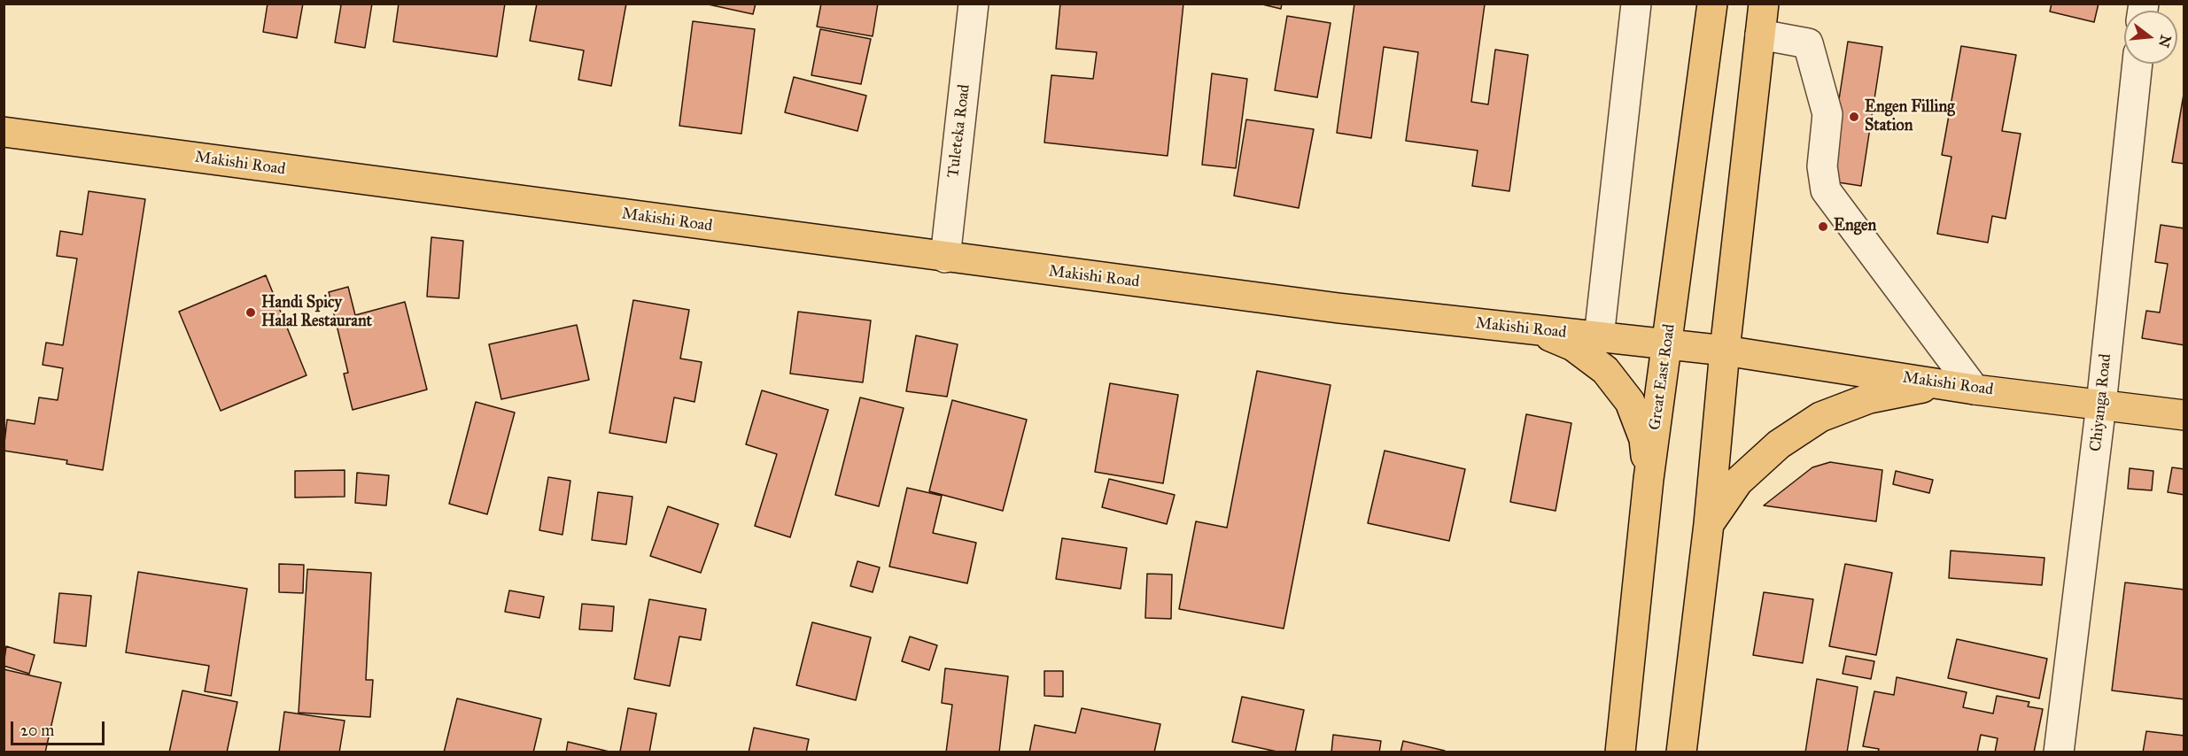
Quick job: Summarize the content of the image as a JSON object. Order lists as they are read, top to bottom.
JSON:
{
  "streets": {
    "main road": ["Makishi Road", "Great East Road"],
    "street": ["Tuleteka Road", "Chiyanga Road"]
  },
  "crossings": [
    ["Tuleteka Road", "Makishi Road"],
    ["Makishi Road", "Great East Road"],
    ["Makishi Road", "Chiyanga Road"]
  ],
  "places": ["Engen Filling Station", "Engen", "Handi Spicy Halal Restaurant"],
  "scale_bar": "20 m",
  "north": "right"
}
